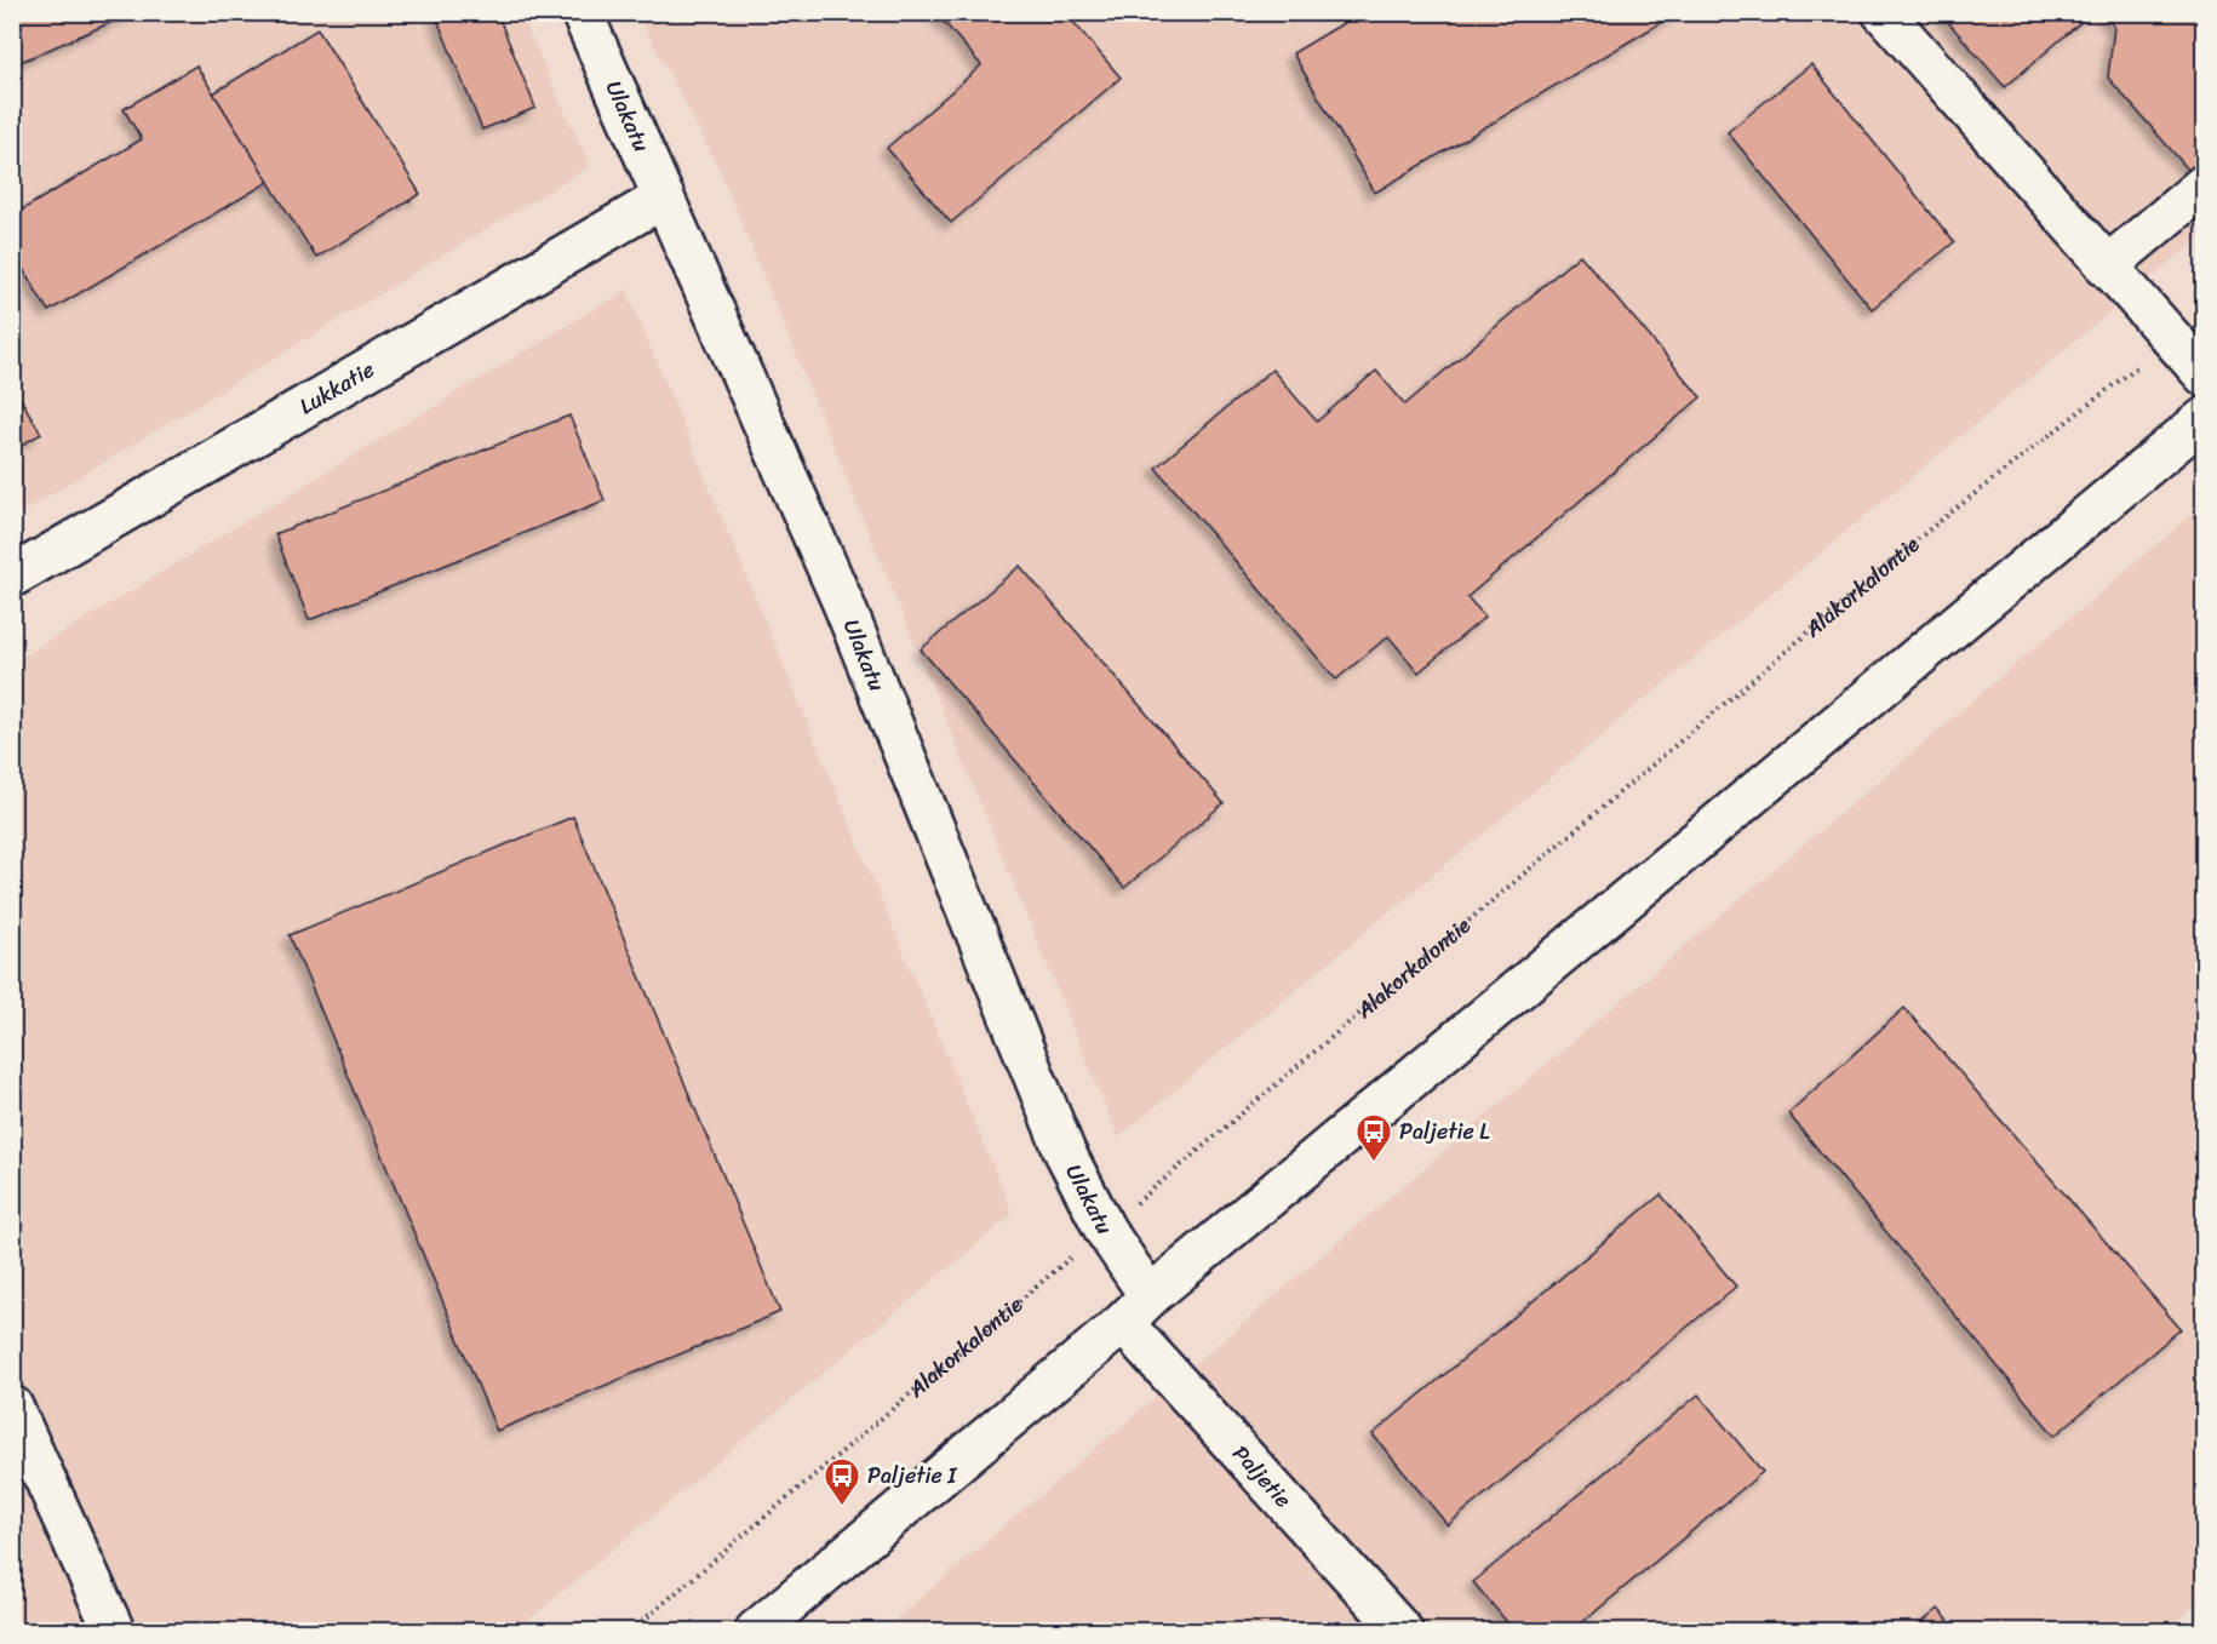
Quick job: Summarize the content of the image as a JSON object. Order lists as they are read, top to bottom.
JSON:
{
  "streets": {
    "street": ["Ulakatu", "Lukkatie", "Paljetie"],
    "path": ["Alakorkalontie"]
  },
  "crossings": [
    ["Ulakatu", "Lukkatie"],
    ["Ulakatu", "Alakorkalontie"],
    ["Ulakatu", "Paljetie"]
  ],
  "places": {
    "bus stop": ["Paljetie L", "Paljetie I"]
  }
}
